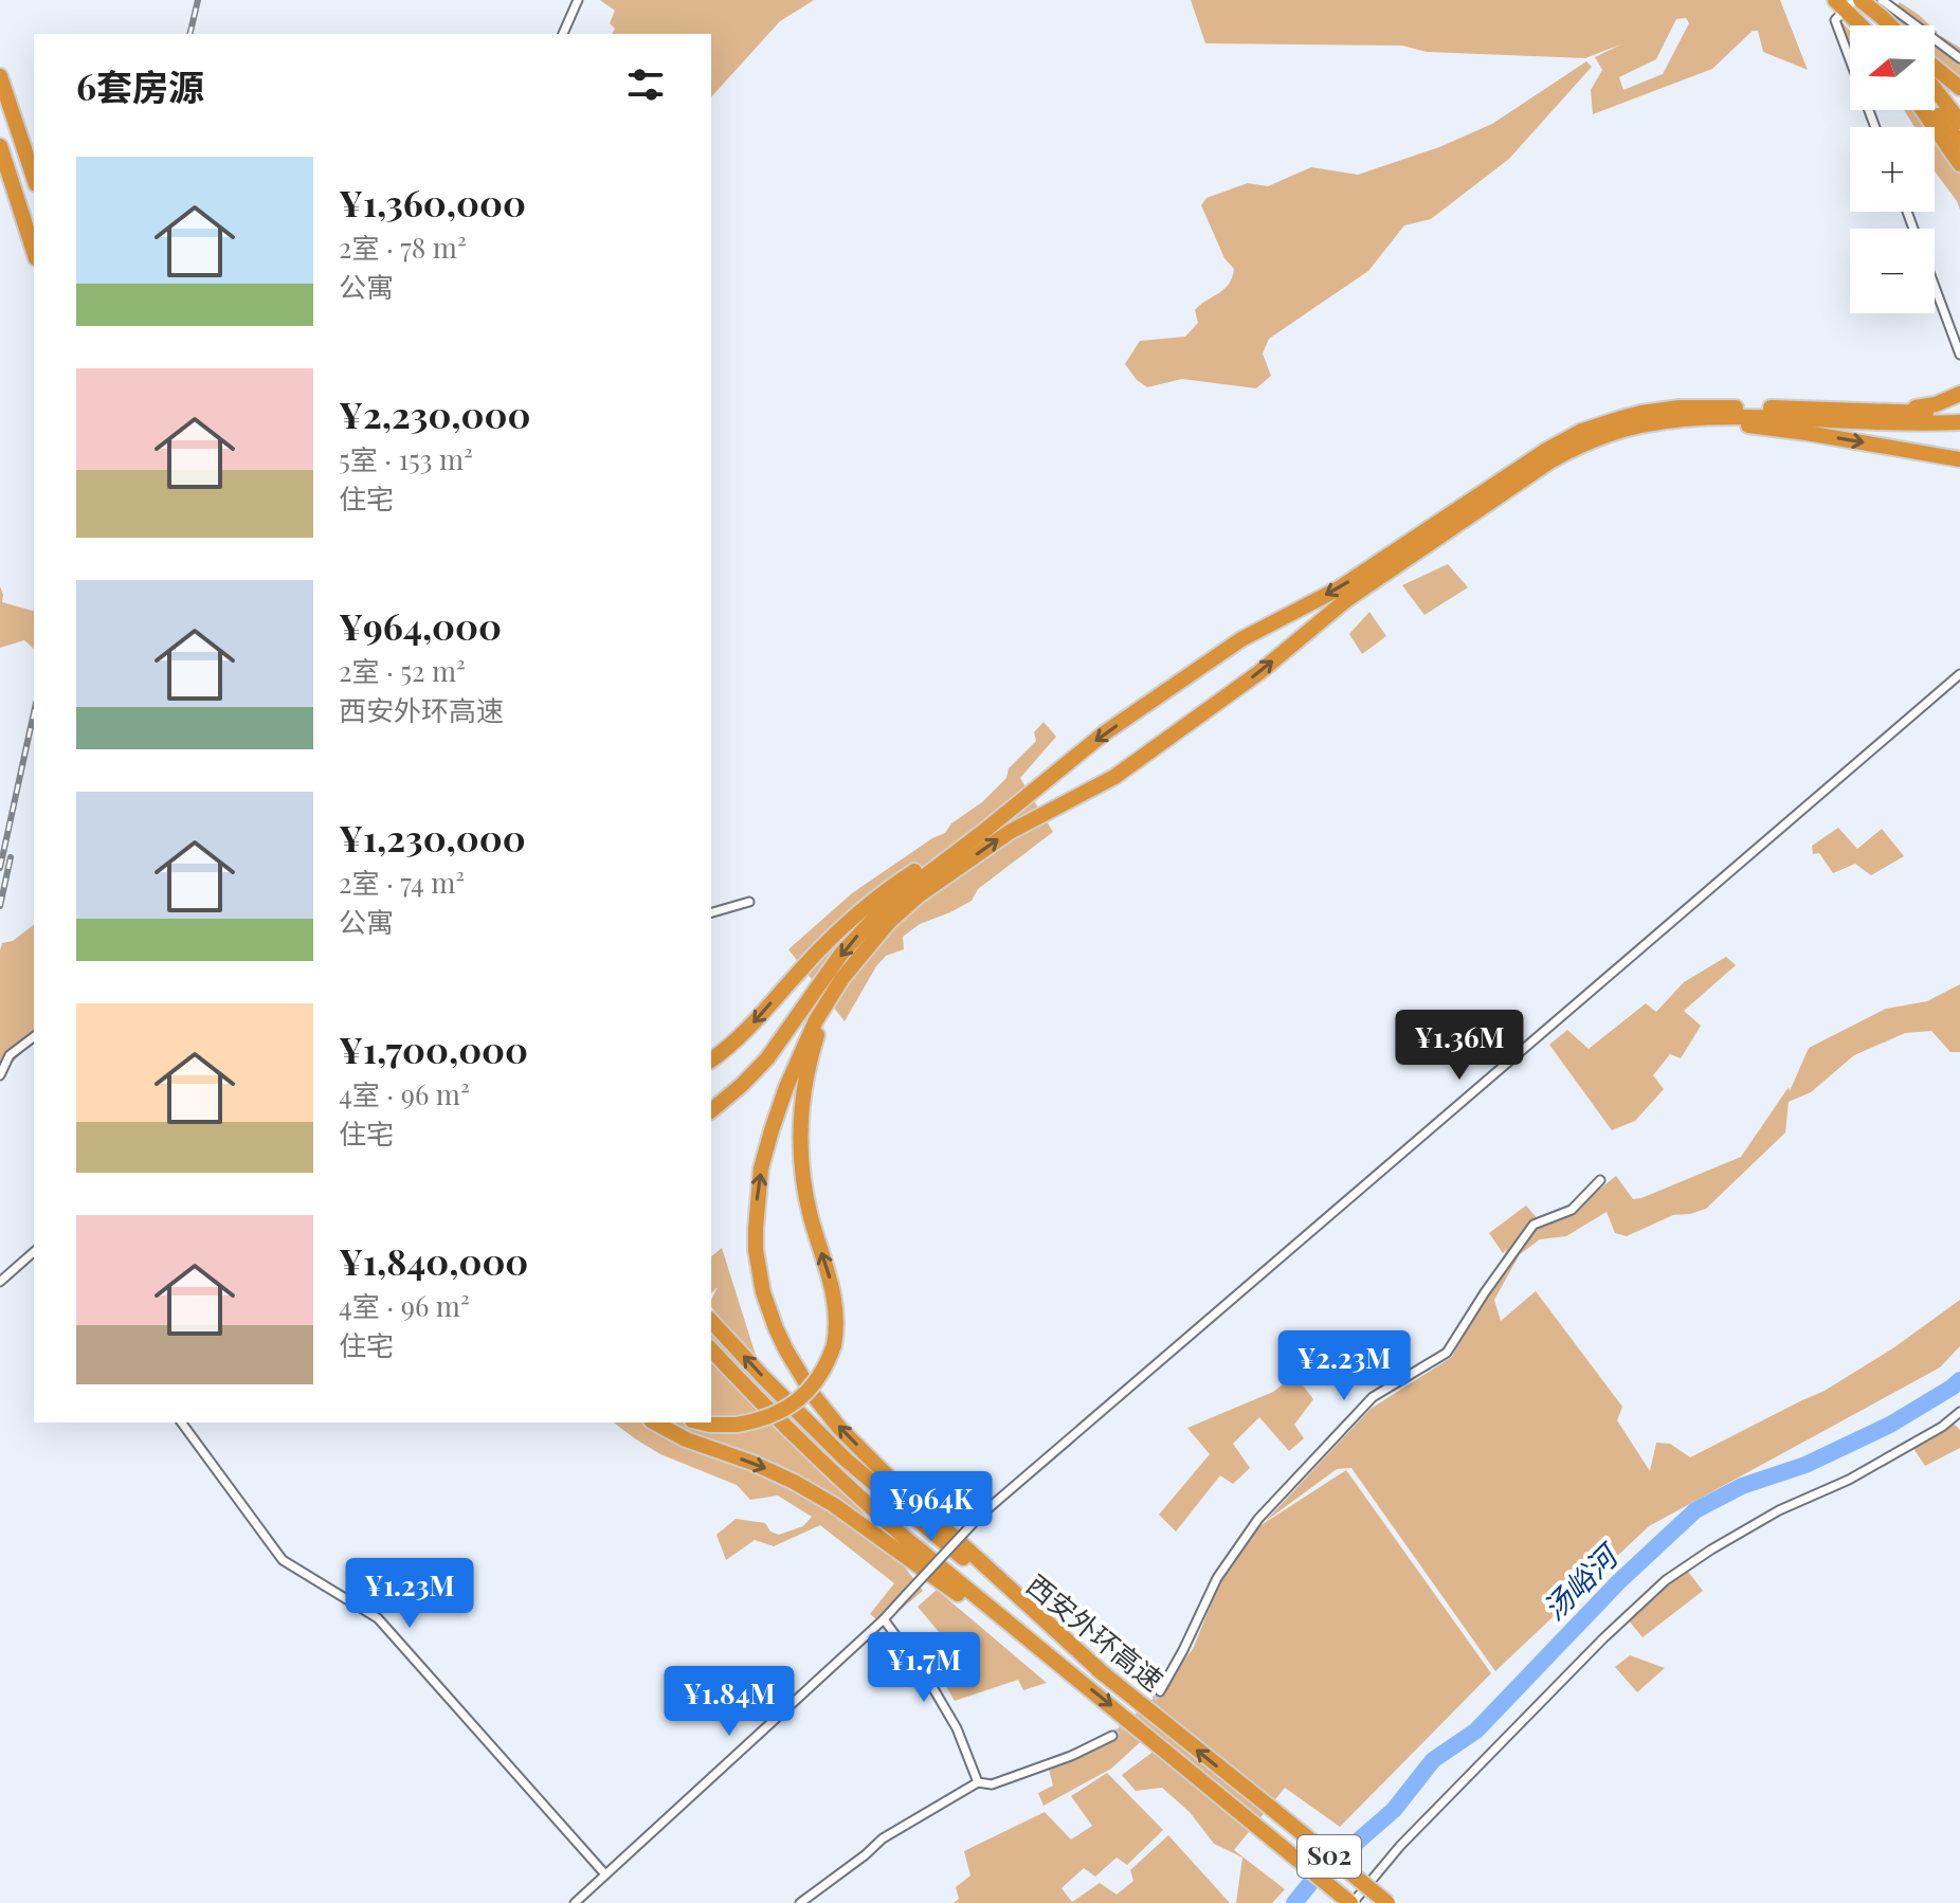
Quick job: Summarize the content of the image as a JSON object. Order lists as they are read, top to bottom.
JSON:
{
  "streets": {
    "highway": ["西安外环高速", "S02"]
  },
  "water": ["汤峪河"],
  "north": "left",
  "page": {
    "map_buttons": ["+", "−"],
    "heading": "6套房源",
    "list": [
      {
        "name": "¥1,360,000",
        "note": "2室 · 78 m² · 公寓"
      },
      {
        "name": "¥2,230,000",
        "note": "5室 · 153 m² · 住宅"
      },
      {
        "name": "¥964,000",
        "note": "2室 · 52 m² · 西安外环高速"
      },
      {
        "name": "¥1,230,000",
        "note": "2室 · 74 m² · 公寓"
      },
      {
        "name": "¥1,700,000",
        "note": "4室 · 96 m² · 住宅"
      },
      {
        "name": "¥1,840,000",
        "note": "4室 · 96 m² · 住宅"
      }
    ],
    "price": [
      "¥1.36M",
      "¥2.23M",
      "¥964K",
      "¥1.23M",
      "¥1.7M",
      "¥1.84M"
    ]
  }
}
